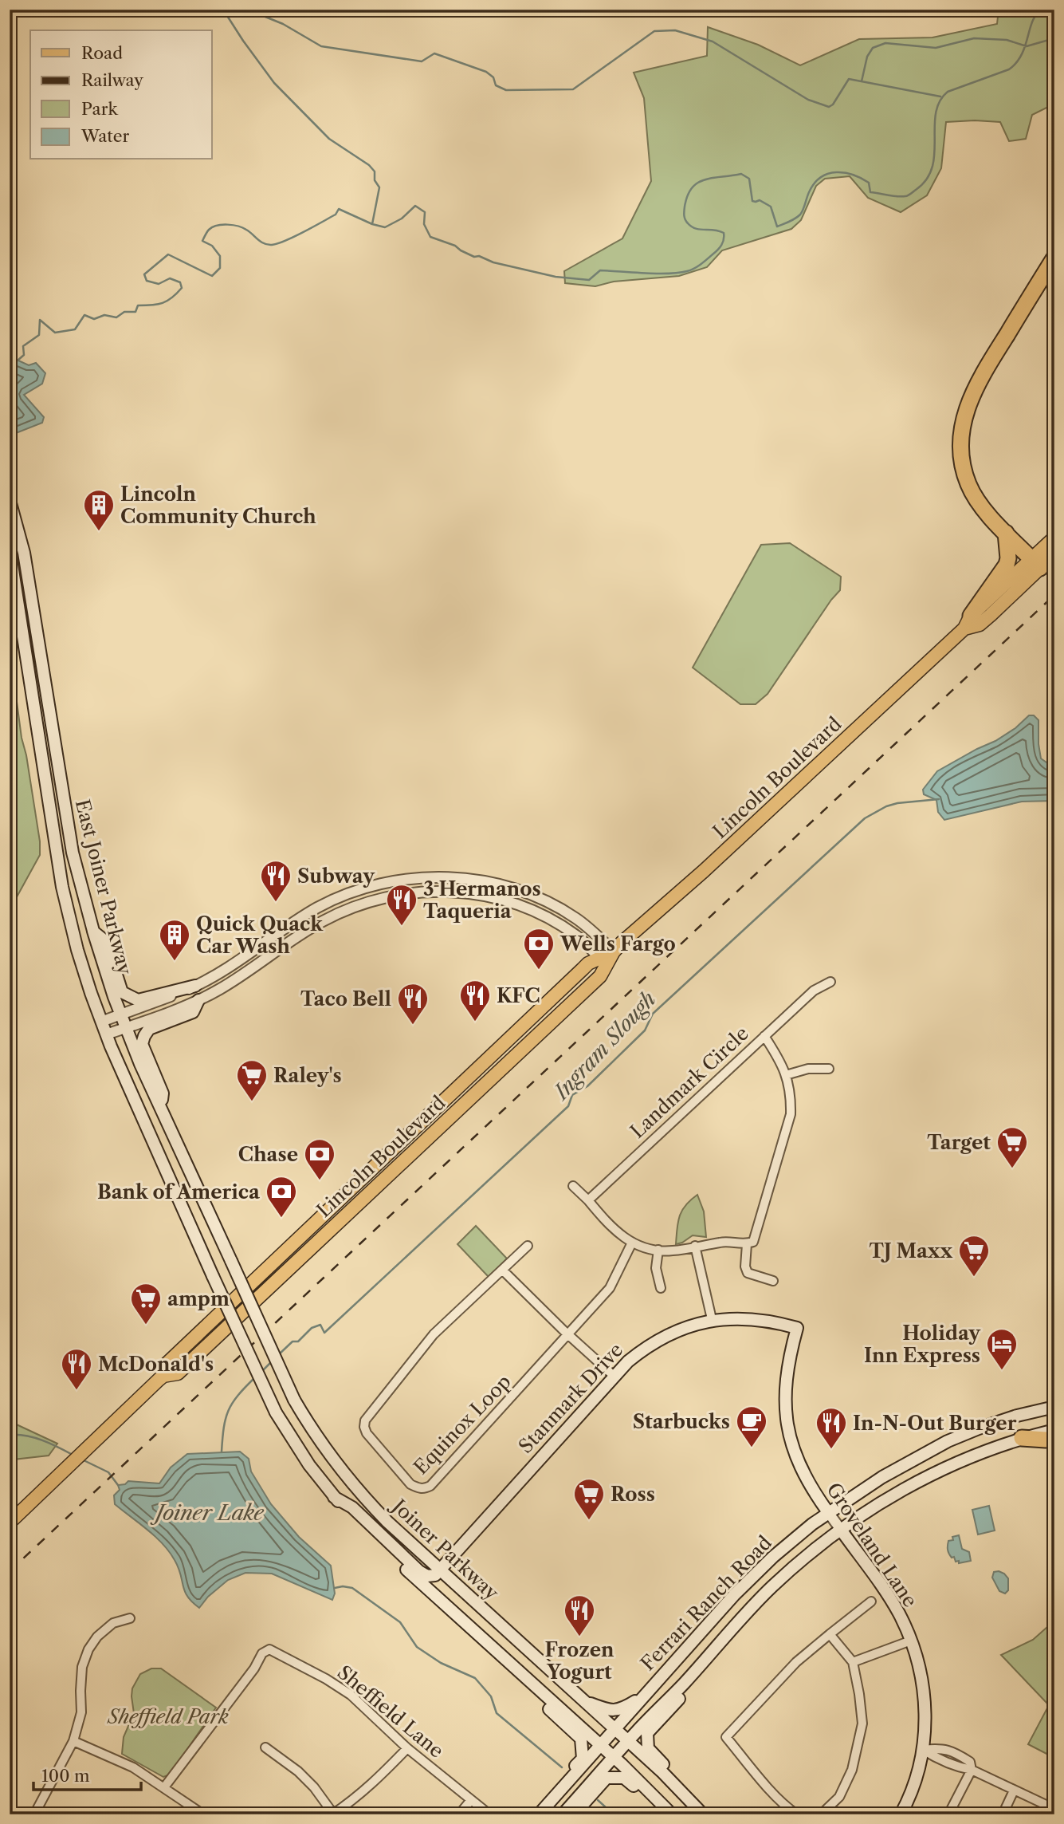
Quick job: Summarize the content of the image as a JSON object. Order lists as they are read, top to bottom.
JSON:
{
  "streets": {
    "main road": [
      "Lincoln Boulevard",
      "East Joiner Parkway",
      "Stanmark Drive",
      "Groveland Lane",
      "Joiner Parkway",
      "Ferrari Ranch Road"
    ],
    "street": ["Landmark Circle", "Equinox Loop", "Sheffield Lane"]
  },
  "crossings": [
    ["East Joiner Parkway", "Joiner Parkway"],
    ["Stanmark Drive", "Groveland Lane"],
    ["Stanmark Drive", "Joiner Parkway"],
    ["Groveland Lane", "Ferrari Ranch Road"],
    ["Joiner Parkway", "Ferrari Ranch Road"]
  ],
  "water": ["Ingram Slough", "Joiner Lake"],
  "parks": ["Sheffield Park"],
  "places": {
    "building": ["Lincoln Community Church", "Quick Quack Car Wash"],
    "restaurant": [
      "Subway",
      "3 Hermanos Taqueria",
      "KFC",
      "Taco Bell",
      "McDonald's",
      "In-N-Out Burger",
      "Frozen Yogurt"
    ],
    "bank": ["Wells Fargo", "Chase", "Bank of America"],
    "supermarket": [
      "Raley's",
      "Target",
      "TJ Maxx",
      "ampm",
      "Ross"
    ],
    "hotel": ["Holiday Inn Express"],
    "cafe": ["Starbucks"]
  },
  "legend": [
    "Road",
    "Railway",
    "Park",
    "Water"
  ],
  "scale_bar": "100 m"
}
